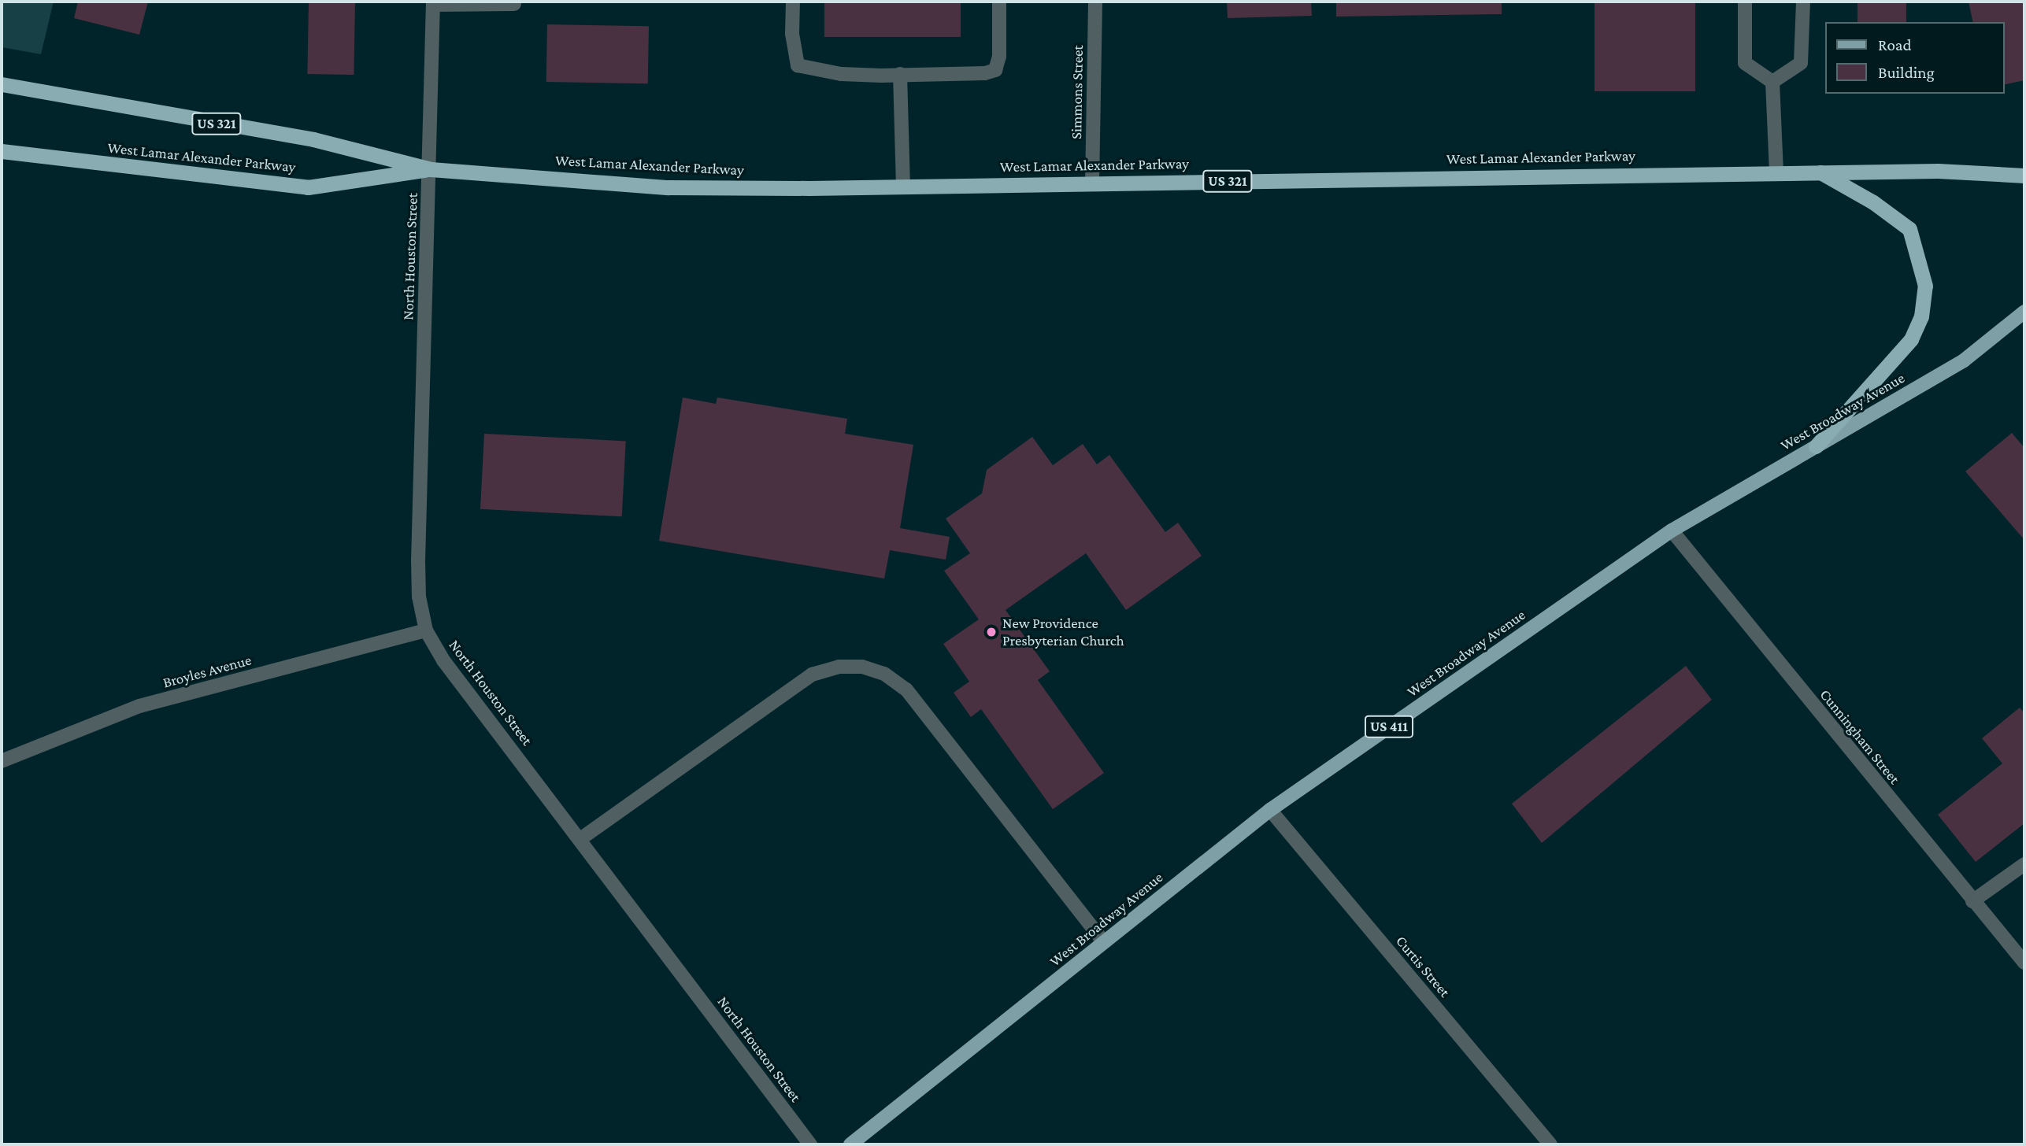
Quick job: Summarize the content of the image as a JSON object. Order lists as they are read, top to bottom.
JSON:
{
  "streets": {
    "highway": ["US 321", "West Lamar Alexander Parkway"],
    "main road": ["West Broadway Avenue", "US 411"],
    "street": [
      "Simmons Street",
      "North Houston Street",
      "Broyles Avenue",
      "Cunningham Street",
      "Curtis Street"
    ]
  },
  "crossings": [
    ["Simmons Street", "West Lamar Alexander Parkway"],
    ["West Lamar Alexander Parkway", "North Houston Street"],
    ["North Houston Street", "Broyles Avenue"],
    ["West Broadway Avenue", "Cunningham Street"],
    ["West Broadway Avenue", "Curtis Street"]
  ],
  "places": ["New Providence Presbyterian Church"],
  "legend": ["Road", "Building"]
}
